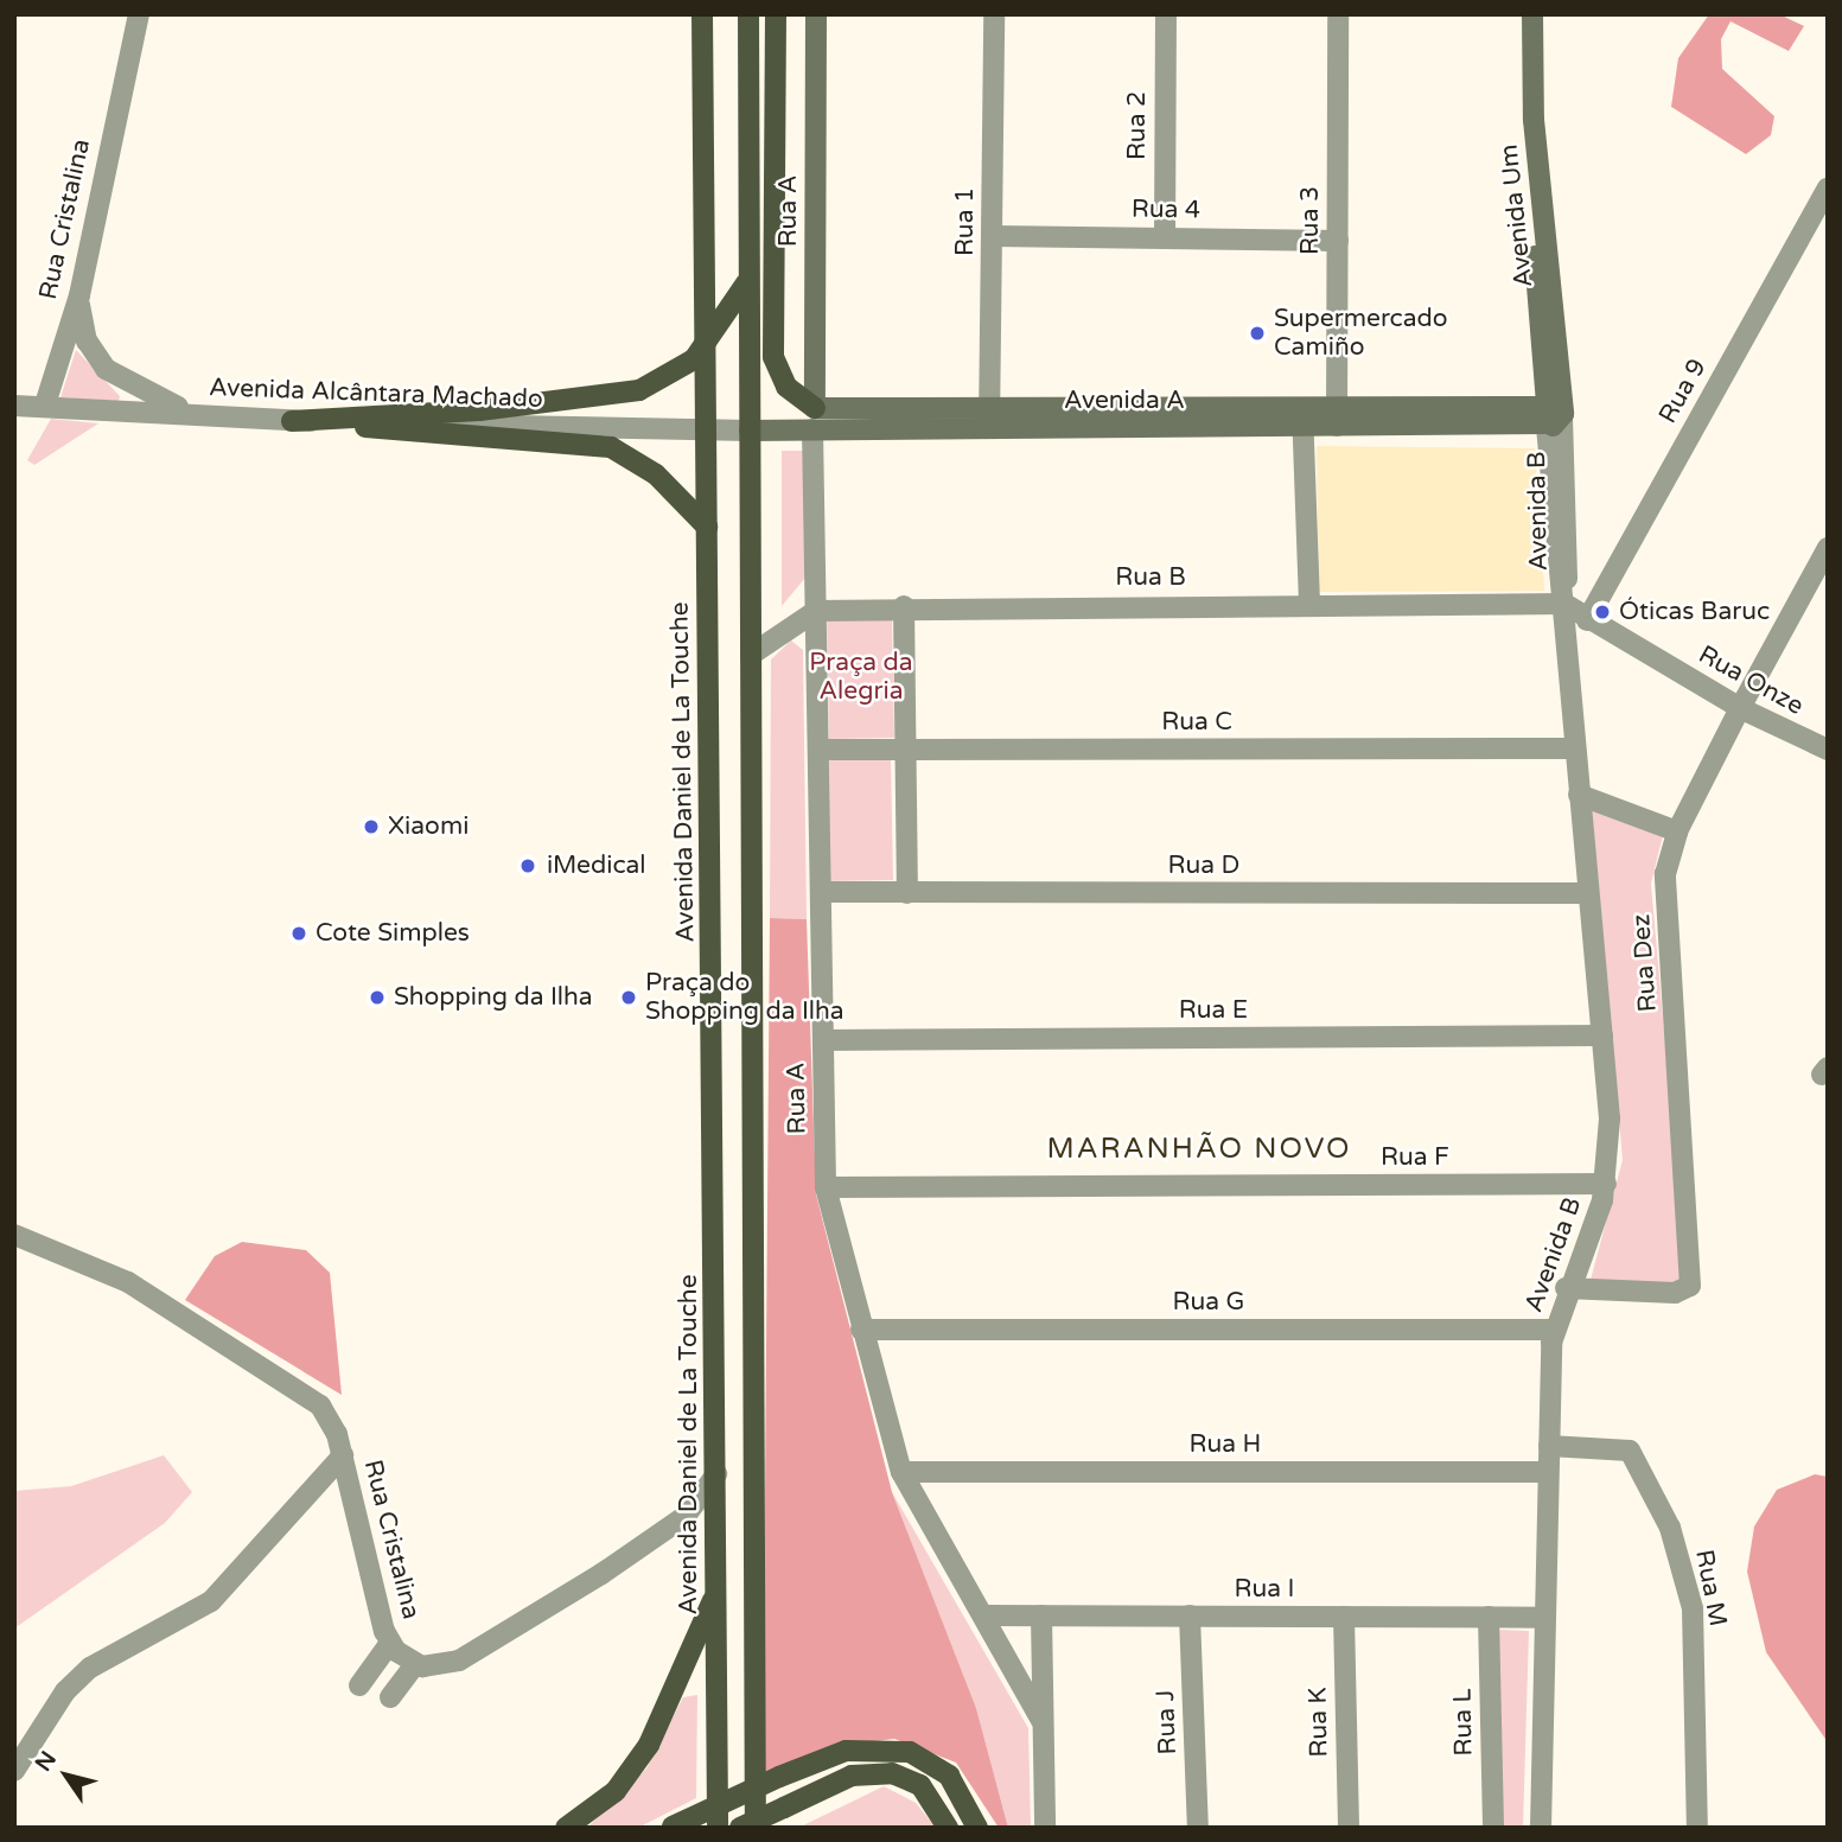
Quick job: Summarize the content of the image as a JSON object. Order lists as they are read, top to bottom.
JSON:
{
  "streets": {
    "main road": [
      "Rua A",
      "Avenida Um",
      "Avenida A",
      "Avenida Daniel de La Touche"
    ],
    "street": [
      "Rua 2",
      "Rua 4",
      "Rua Cristalina",
      "Rua 3",
      "Rua 1",
      "Rua 9",
      "Avenida Alcântara Machado",
      "Avenida B",
      "Rua B",
      "Rua Onze",
      "Rua C",
      "Rua D",
      "Rua Dez",
      "Rua E",
      "Rua F",
      "Rua G",
      "Rua H",
      "Rua M",
      "Rua I",
      "Rua J",
      "Rua K",
      "Rua L"
    ]
  },
  "crossings": [
    ["Rua 2", "Rua 4"],
    ["Rua 4", "Rua 3"],
    ["Rua 4", "Rua 1"],
    ["Rua A", "Avenida A"],
    ["Rua A", "Rua B"],
    ["Rua A", "Rua C"],
    ["Rua A", "Rua D"],
    ["Rua A", "Rua E"],
    ["Rua A", "Rua F"],
    ["Rua A", "Rua G"],
    ["Rua A", "Rua H"],
    ["Rua A", "Rua I"],
    ["Avenida Um", "Avenida A"],
    ["Avenida Um", "Avenida B"],
    ["Rua Cristalina", "Avenida Alcântara Machado"],
    ["Rua 3", "Avenida A"],
    ["Rua 1", "Avenida A"],
    ["Rua 9", "Rua Onze"],
    ["Avenida Alcântara Machado", "Avenida A"],
    ["Avenida Alcântara Machado", "Avenida Daniel de La Touche"],
    ["Avenida A", "Avenida B"],
    ["Avenida A", "Avenida Daniel de La Touche"],
    ["Avenida B", "Rua B"],
    ["Avenida B", "Rua Onze"],
    ["Avenida B", "Rua C"],
    ["Avenida B", "Rua D"],
    ["Avenida B", "Rua Dez"],
    ["Avenida B", "Rua E"],
    ["Avenida B", "Rua F"],
    ["Avenida B", "Rua G"],
    ["Avenida B", "Rua H"],
    ["Avenida B", "Rua M"],
    ["Avenida B", "Rua I"],
    ["Rua B", "Rua Onze"],
    ["Rua Onze", "Rua Dez"],
    ["Rua I", "Rua J"],
    ["Rua I", "Rua K"],
    ["Rua I", "Rua L"]
  ],
  "districts": ["MARANHÃO NOVO"],
  "parks": ["Praça da Alegria"],
  "places": [
    "Supermercado Camiño",
    "Óticas Baruc",
    "Xiaomi",
    "iMedical",
    "Cote Simples",
    "Shopping da Ilha",
    "Praça do Shopping da Ilha"
  ],
  "north": "top left"
}
